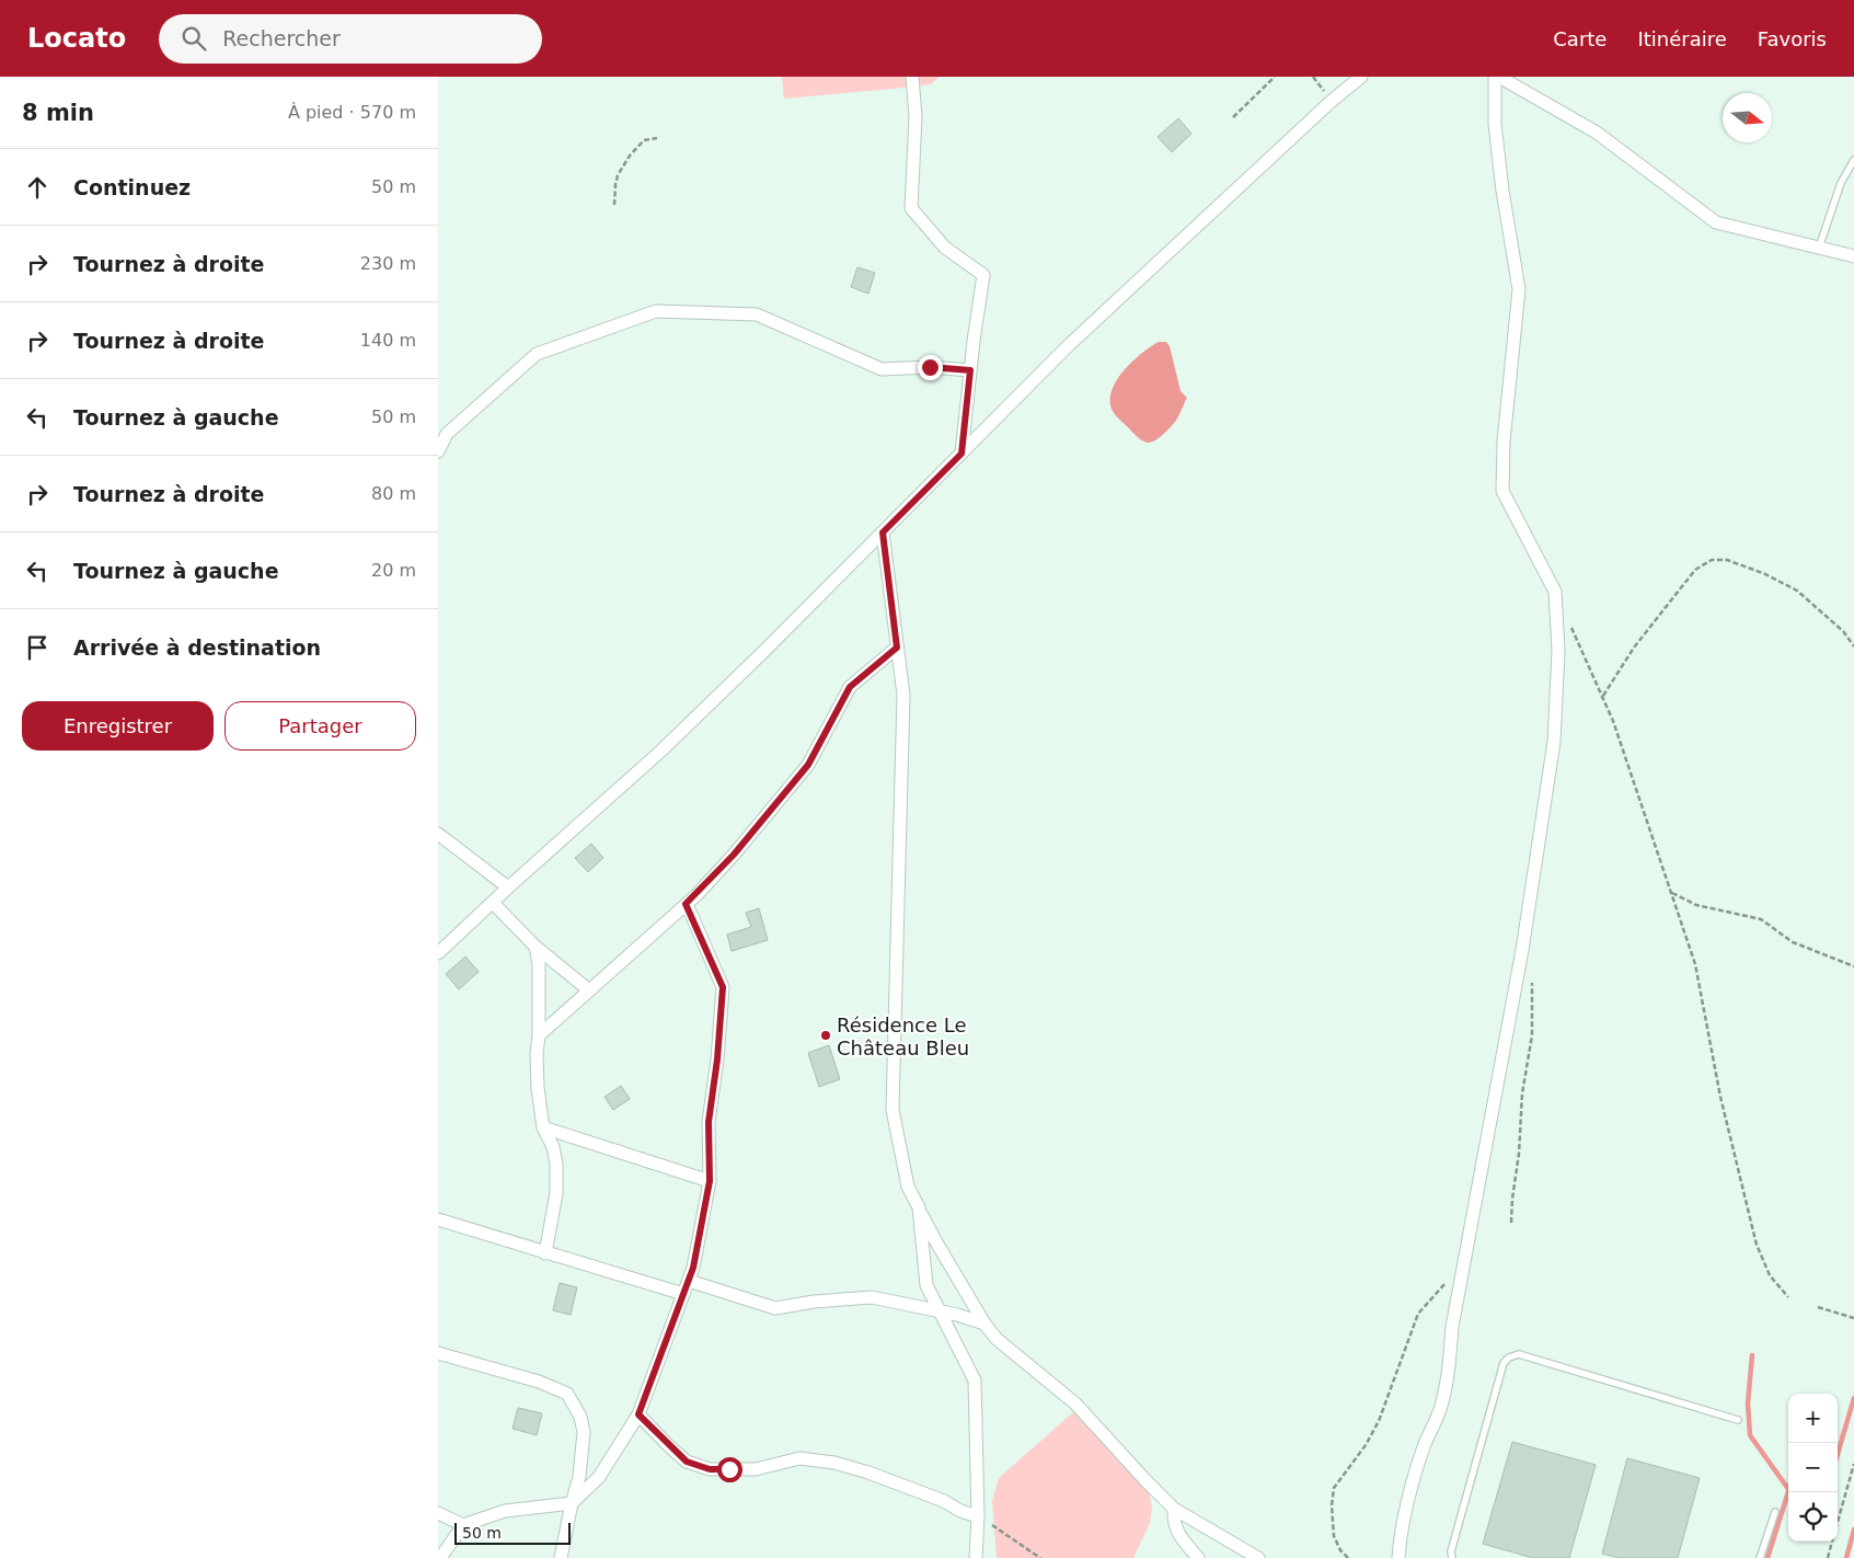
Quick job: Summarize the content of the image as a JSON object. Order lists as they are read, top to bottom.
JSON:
{
  "places": ["Résidence Le Château Bleu"],
  "scale_bar": "50 m",
  "north": "right",
  "page": {
    "header": "Locato",
    "search": "Rechercher",
    "nav": ["Carte", "Itinéraire", "Favoris"],
    "heading": ["8 min", "À pied · 570 m"],
    "list": [
      ["Continuez", "50 m"],
      ["Tournez à droite", "230 m"],
      ["Tournez à droite", "140 m"],
      ["Tournez à gauche", "50 m"],
      ["Tournez à droite", "80 m"],
      ["Tournez à gauche", "20 m"],
      "Arrivée à destination"
    ],
    "buttons": ["Enregistrer", "Partager"],
    "map_buttons": ["+", "−"],
    "scale": "50 m"
  }
}
